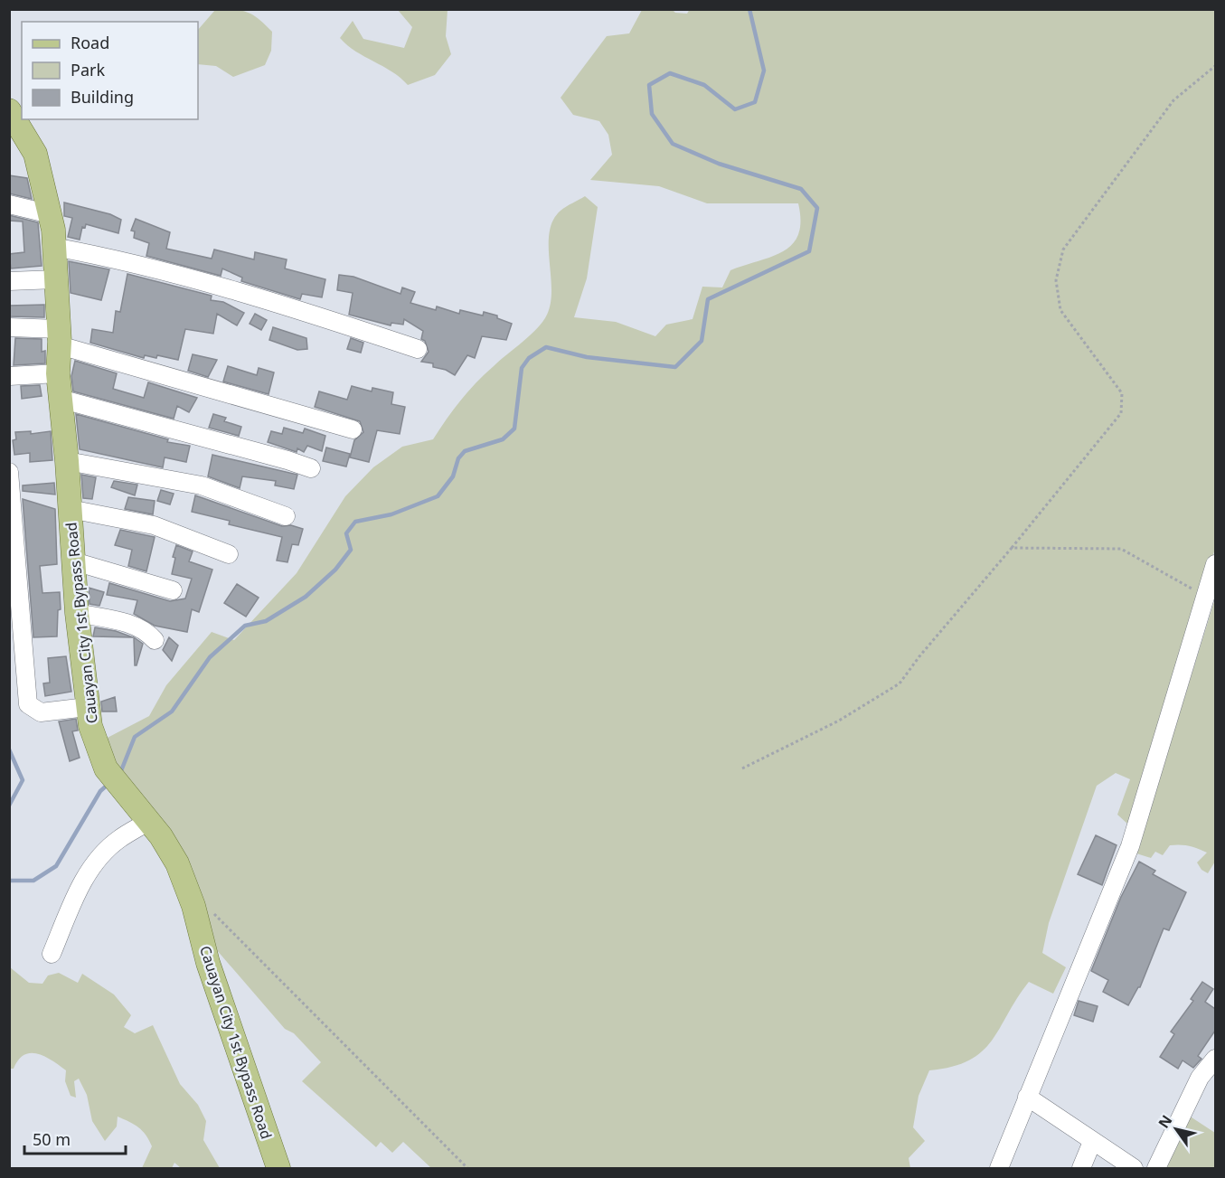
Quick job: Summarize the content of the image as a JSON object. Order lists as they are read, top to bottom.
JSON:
{
  "streets": {
    "main road": ["Cauayan City 1st Bypass Road"]
  },
  "legend": ["Road", "Park", "Building"],
  "scale_bar": "50 m",
  "north": "top left"
}
